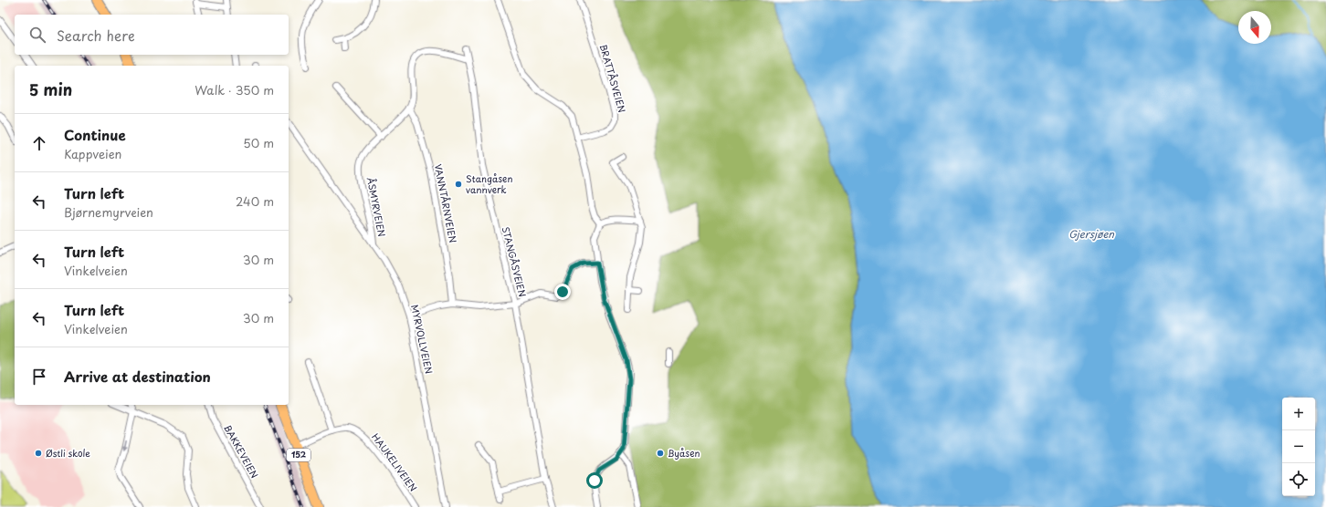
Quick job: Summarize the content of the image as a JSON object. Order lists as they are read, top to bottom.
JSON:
{
  "streets": {
    "main road": ["152"],
    "street": [
      "BRATTÅSVEIEN",
      "VANNTÅRNVEIEN",
      "ÅSMYRVEIEN",
      "STANGÅSVEIEN",
      "MYRVOLLVEIEN",
      "BAKKEVEIEN",
      "HAUKELIVEIEN"
    ]
  },
  "crossings": [
    ["VANNTÅRNVEIEN", "ÅSMYRVEIEN"],
    ["ÅSMYRVEIEN", "MYRVOLLVEIEN"],
    ["152", "HAUKELIVEIEN"]
  ],
  "water": ["Gjersjøen"],
  "places": ["Stangåsen vannverk", "Østli skole", "Byåsen"],
  "north": "bottom",
  "page": {
    "search": "Search here",
    "heading": ["5 min", "Walk · 350 m"],
    "list": [
      ["Continue", "Kappveien", "50 m"],
      ["Turn left", "Bjørnemyrveien", "240 m"],
      ["Turn left", "Vinkelveien", "30 m"],
      ["Turn left", "Vinkelveien", "30 m"],
      "Arrive at destination"
    ],
    "map_buttons": ["+", "−"]
  }
}
